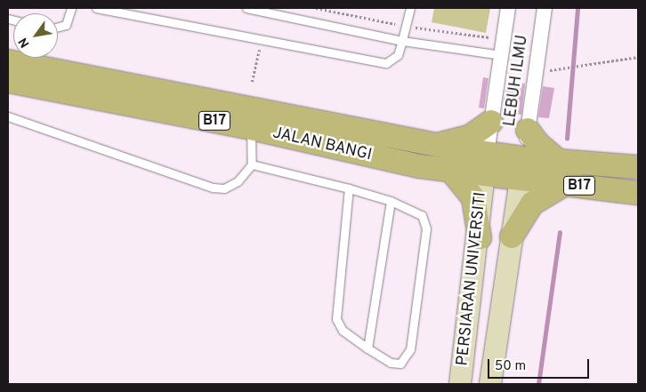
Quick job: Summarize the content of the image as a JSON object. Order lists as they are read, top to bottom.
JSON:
{
  "streets": {
    "main road": ["B17", "JALAN BANGI", "PERSIARAN UNIVERSITI"],
    "street": ["LEBUH ILMU"]
  },
  "crossings": [
    ["LEBUH ILMU", "JALAN BANGI"],
    ["LEBUH ILMU", "PERSIARAN UNIVERSITI"],
    ["JALAN BANGI", "PERSIARAN UNIVERSITI"]
  ],
  "scale_bar": "50 m",
  "north": "bottom left"
}
